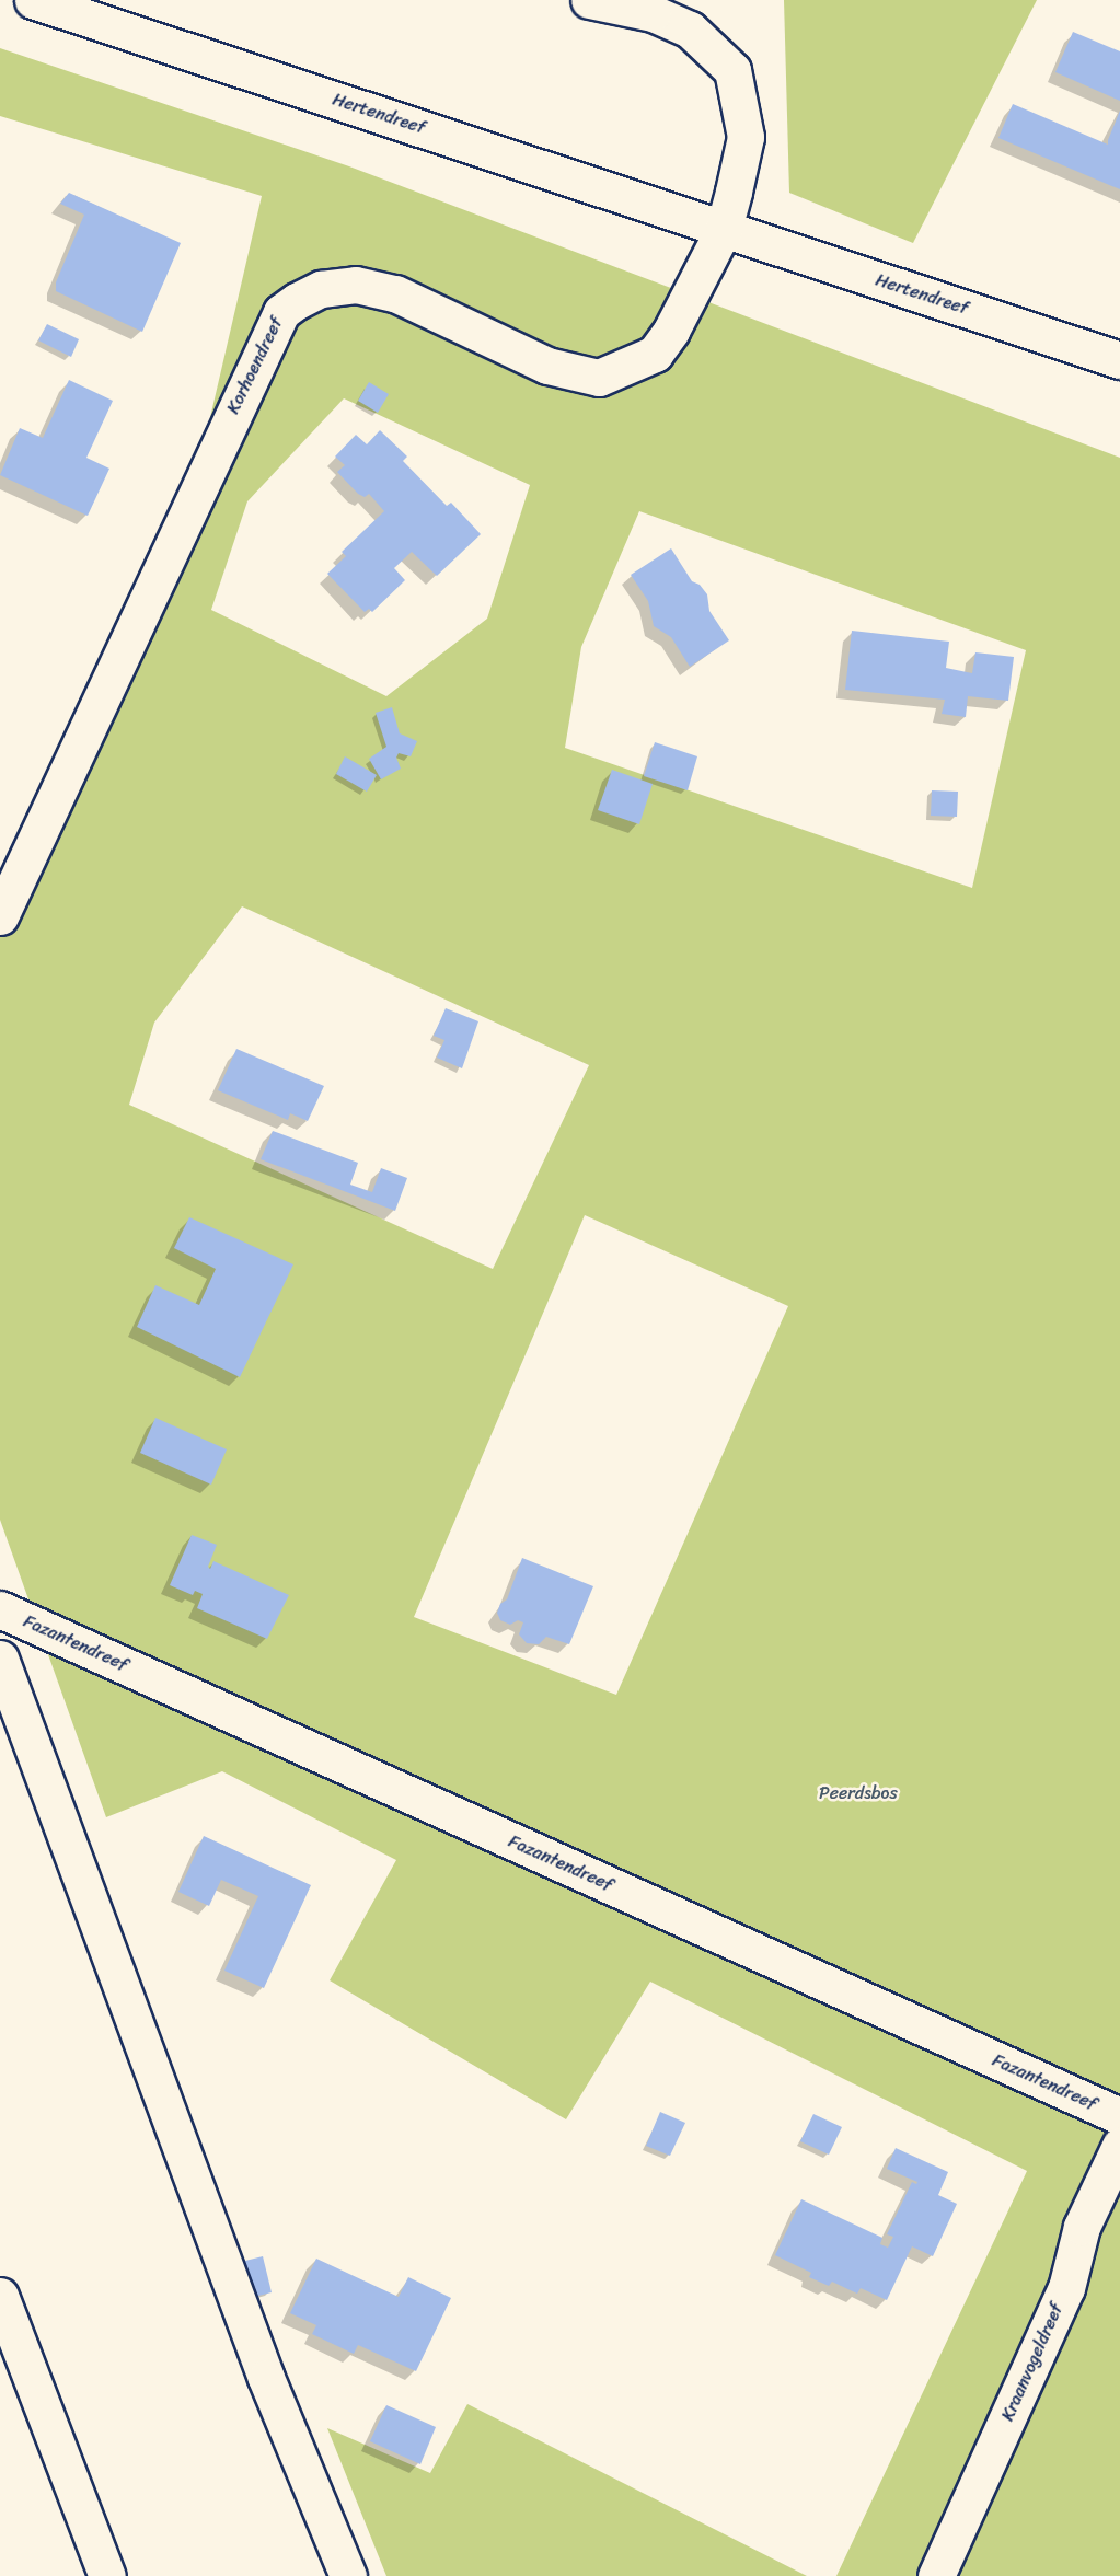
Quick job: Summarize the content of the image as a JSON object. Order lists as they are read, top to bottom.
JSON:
{
  "streets": {
    "main road": [
      "Hertendreef",
      "Korhoendreef",
      "Fazantendreef",
      "Kraanvogeldreef"
    ]
  },
  "crossings": [
    ["Hertendreef", "Korhoendreef"]
  ],
  "parks": ["Peerdsbos"]
}
